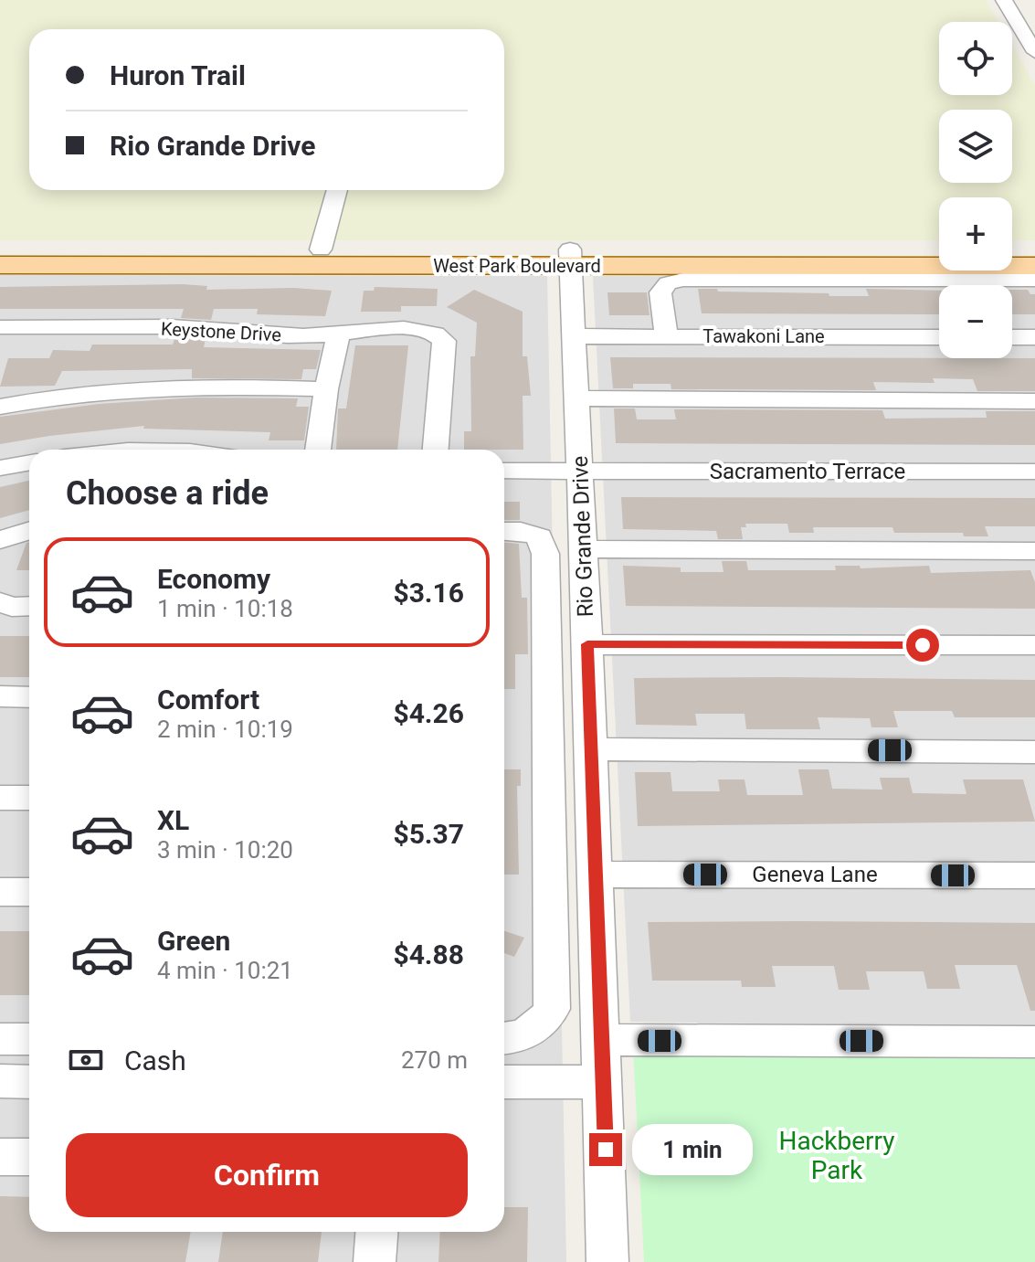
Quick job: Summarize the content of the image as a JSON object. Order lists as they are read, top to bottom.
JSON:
{
  "streets": {
    "main road": ["West Park Boulevard"],
    "street": [
      "Keystone Drive",
      "Tawakoni Lane",
      "Sacramento Terrace",
      "Rio Grande Drive",
      "Geneva Lane"
    ]
  },
  "crossings": [
    ["West Park Boulevard", "Rio Grande Drive"],
    ["Tawakoni Lane", "Rio Grande Drive"],
    ["Sacramento Terrace", "Rio Grande Drive"],
    ["Rio Grande Drive", "Geneva Lane"]
  ],
  "parks": ["Hackberry Park"],
  "page": {
    "map_buttons": ["+", "−"],
    "banner": ["Huron Trail", "Rio Grande Drive"],
    "heading": "Choose a ride",
    "list": [
      {
        "name": "Economy",
        "note": "1 min · 10:18",
        "value": "$3.16"
      },
      {
        "name": "Comfort",
        "note": "2 min · 10:19",
        "value": "$4.26"
      },
      {
        "name": "XL",
        "note": "3 min · 10:20",
        "value": "$5.37"
      },
      {
        "name": "Green",
        "note": "4 min · 10:21",
        "value": "$4.88"
      }
    ],
    "pay": ["Cash", "270 m"],
    "buttons": "Confirm",
    "bubble": "1 min"
  }
}
